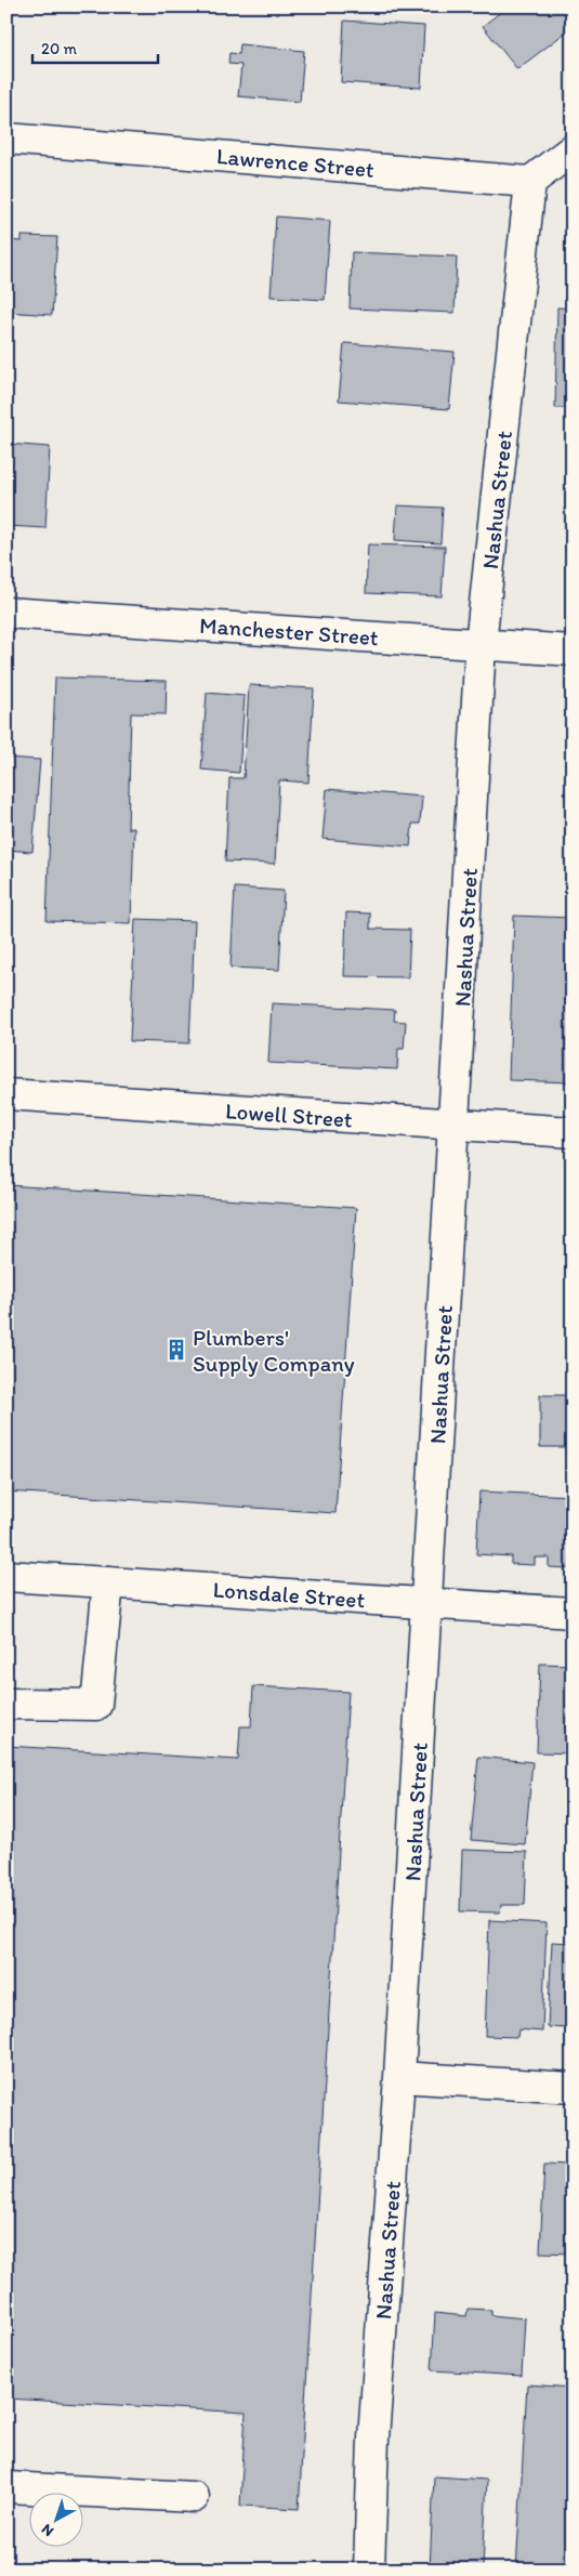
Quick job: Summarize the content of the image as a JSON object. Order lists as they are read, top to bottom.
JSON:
{
  "streets": {
    "street": [
      "Lawrence Street",
      "Nashua Street",
      "Manchester Street",
      "Lowell Street",
      "Lonsdale Street"
    ]
  },
  "crossings": [
    ["Lawrence Street", "Nashua Street"],
    ["Nashua Street", "Manchester Street"],
    ["Nashua Street", "Lowell Street"],
    ["Nashua Street", "Lonsdale Street"]
  ],
  "places": {
    "building": ["Plumbers' Supply Company"]
  },
  "scale_bar": "20 m",
  "north": "bottom left"
}
